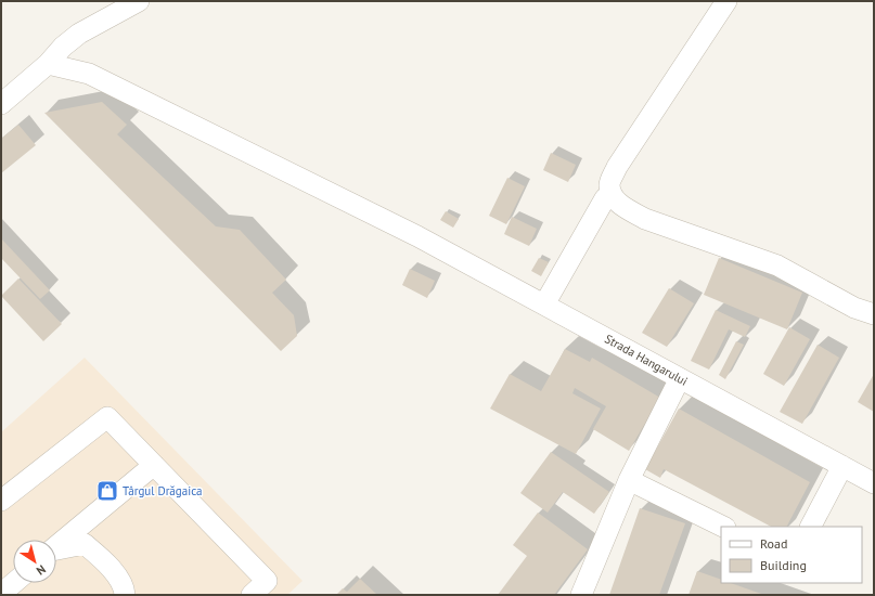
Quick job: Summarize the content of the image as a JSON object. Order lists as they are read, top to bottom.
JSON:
{
  "streets": {
    "street": ["Strada Hangarului"]
  },
  "places": {
    "shop": ["Târgul Drăgaica"]
  },
  "legend": ["Road", "Building"],
  "north": "bottom right"
}
